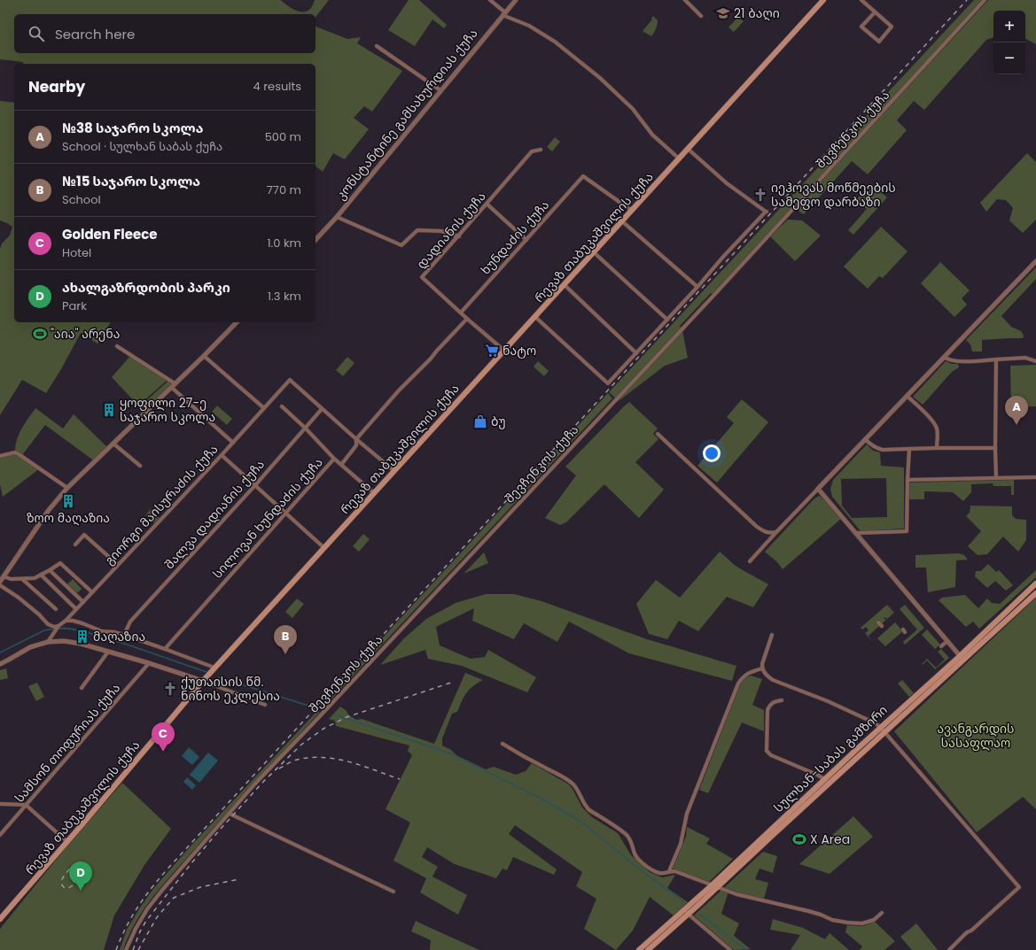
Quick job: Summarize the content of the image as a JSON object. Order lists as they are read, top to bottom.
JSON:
{
  "streets": {
    "main road": ["რევაზ თაბუკაშვილის ქუჩა", "სულხან-საბას გამზირი"],
    "street": [
      "კონსტანტინე გამსახურდიას ქუჩა",
      "შევჩენკოს ქუჩა",
      "დადიანის ქუჩა",
      "ხუნდაძის ქუჩა",
      "გიორგი მაისურაძის ქუჩა",
      "შალვა დადიანის ქუჩა",
      "სილოვან ხუნდაძის ქუჩა",
      "სამსონ თოფურიას ქუჩა"
    ]
  },
  "crossings": [
    ["დადიანის ქუჩა", "ხუნდაძის ქუჩა"],
    ["დადიანის ქუჩა", "რევაზ თაბუკაშვილის ქუჩა"],
    ["დადიანის ქუჩა", "სილოვან ხუნდაძის ქუჩა"],
    ["ხუნდაძის ქუჩა", "რევაზ თაბუკაშვილის ქუჩა"],
    ["გიორგი მაისურაძის ქუჩა", "შალვა დადიანის ქუჩა"]
  ],
  "parks": ["ავანგარდის სასაფლაო"],
  "places": {
    "school or university": ["21 ბაღი"],
    "church": ["იეჰოვას მოწმეების სამეფო დარბაზი", "ქუთაისის წმ. ნინოს ეკლესია"],
    "sports": ["\"აია\" არენა", "X Area"],
    "supermarket": ["ნატო"],
    "building": ["ყოფილი 27-ე საჯარო სკოლა", "ზოო მაღაზია", "მაღაზია"],
    "shop": ["ბუ"]
  },
  "page": {
    "map_buttons": ["+", "−"],
    "search": "Search here",
    "heading": ["Nearby", "4 results"],
    "list": [
      {
        "mark": "A",
        "name": "№38 საჯარო სკოლა",
        "note": "School · სულხან საბას ქუჩა",
        "value": "500 m"
      },
      {
        "mark": "B",
        "name": "№15 საჯარო სკოლა",
        "note": "School",
        "value": "770 m"
      },
      {
        "mark": "C",
        "name": "Golden Fleece",
        "note": "Hotel",
        "value": "1.0 km"
      },
      {
        "mark": "D",
        "name": "ახალგაზრდობის პარკი",
        "note": "Park",
        "value": "1.3 km"
      }
    ],
    "pins": [
      "A",
      "B",
      "C",
      "D"
    ]
  }
}
